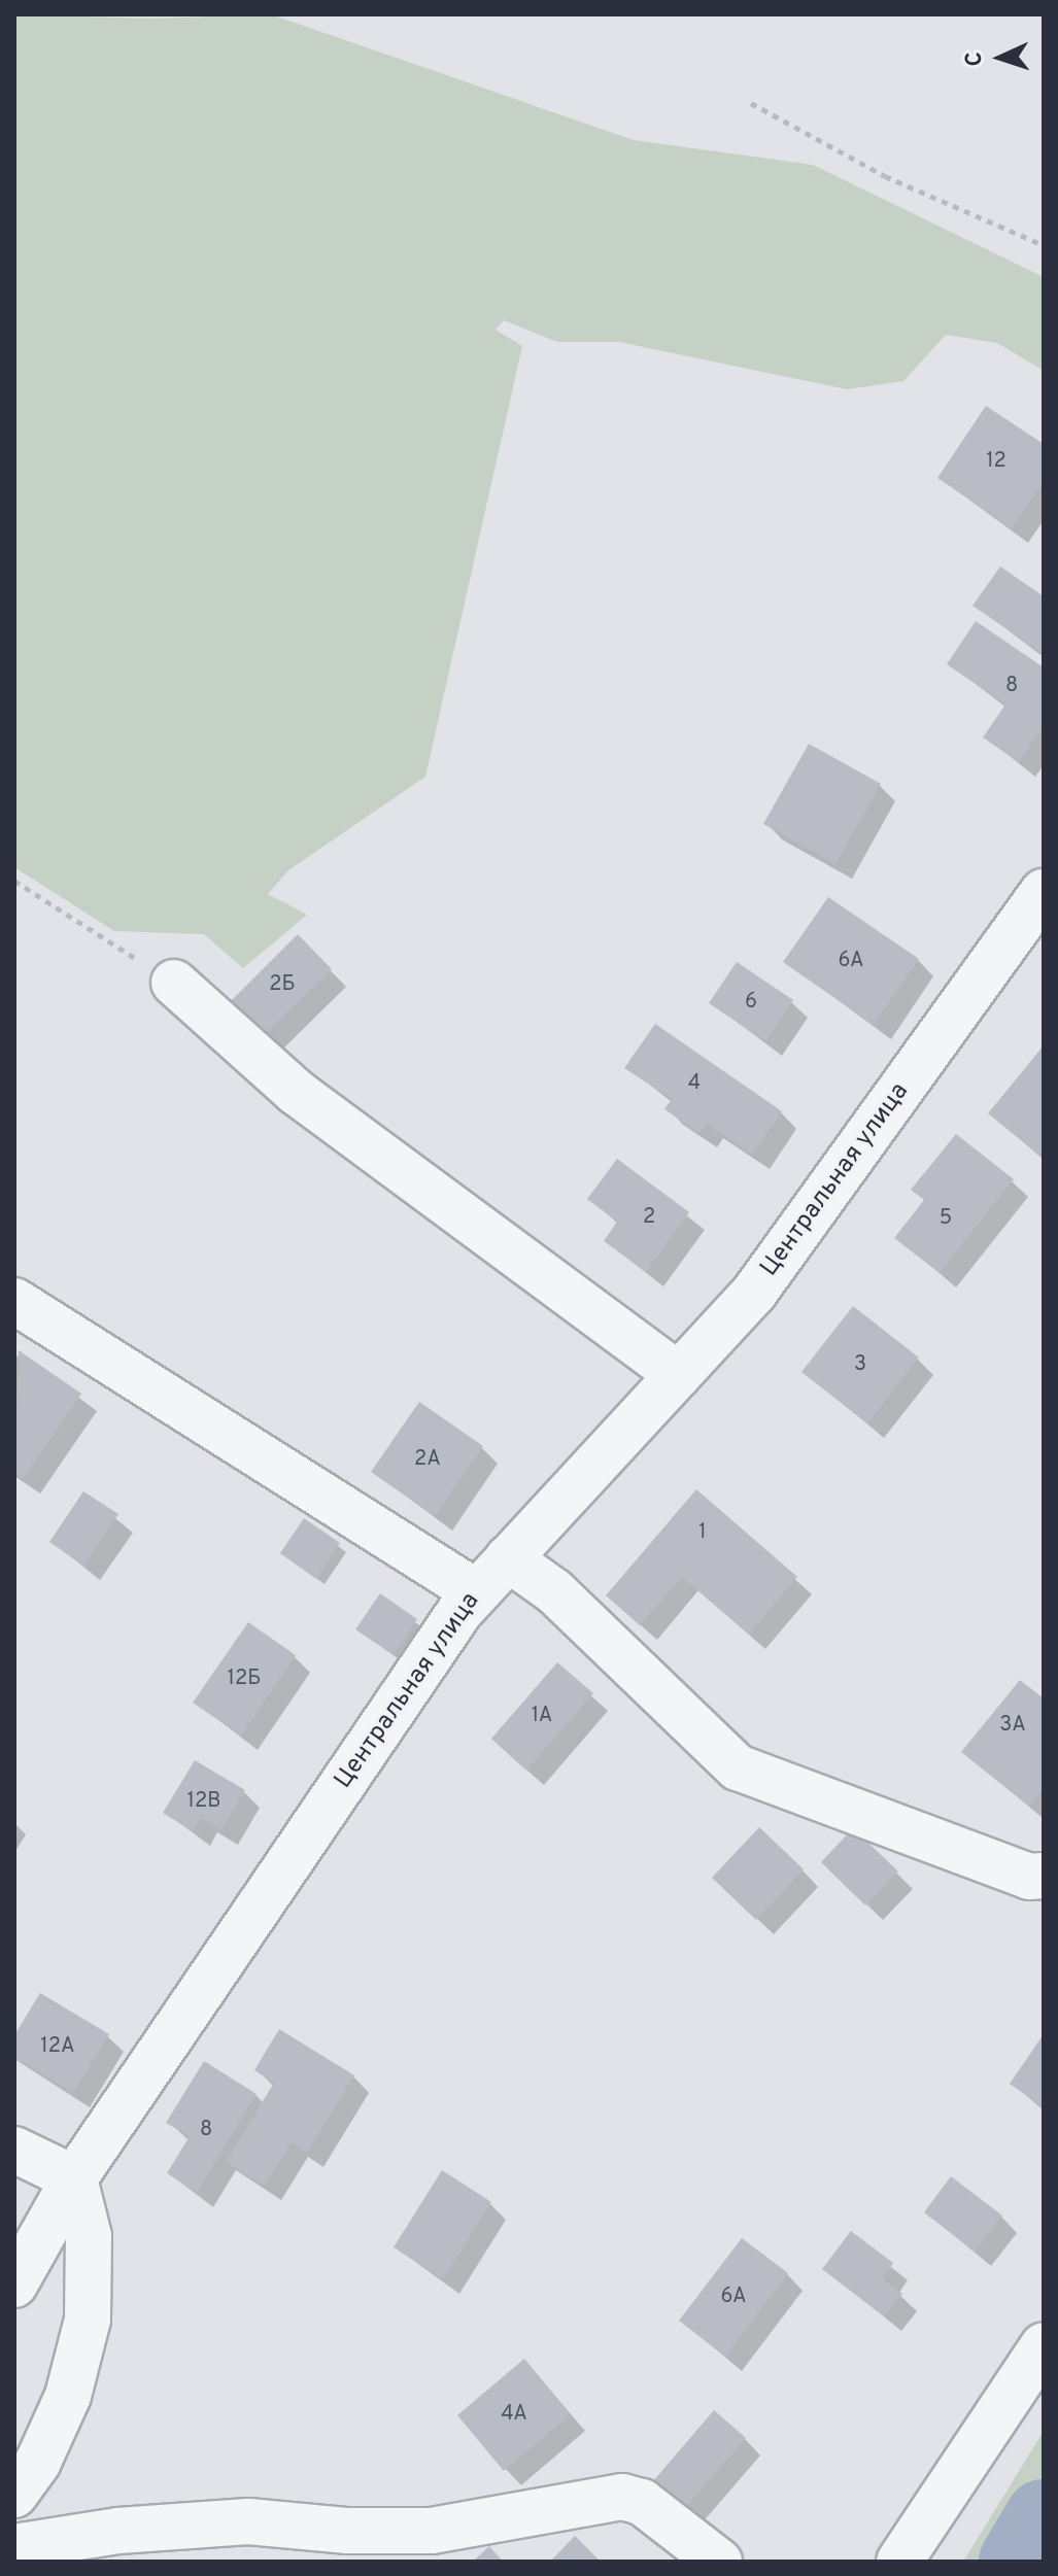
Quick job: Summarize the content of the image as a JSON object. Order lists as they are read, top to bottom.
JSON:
{
  "streets": {
    "street": ["Центральная улица"]
  },
  "house_numbers": [
    "12",
    "8",
    "6А",
    "2Б",
    "6",
    "4",
    "2",
    "5",
    "3",
    "2А",
    "1",
    "12Б",
    "1А",
    "3А",
    "12В",
    "12А",
    "8",
    "6А",
    "4А"
  ],
  "north": "left"
}
